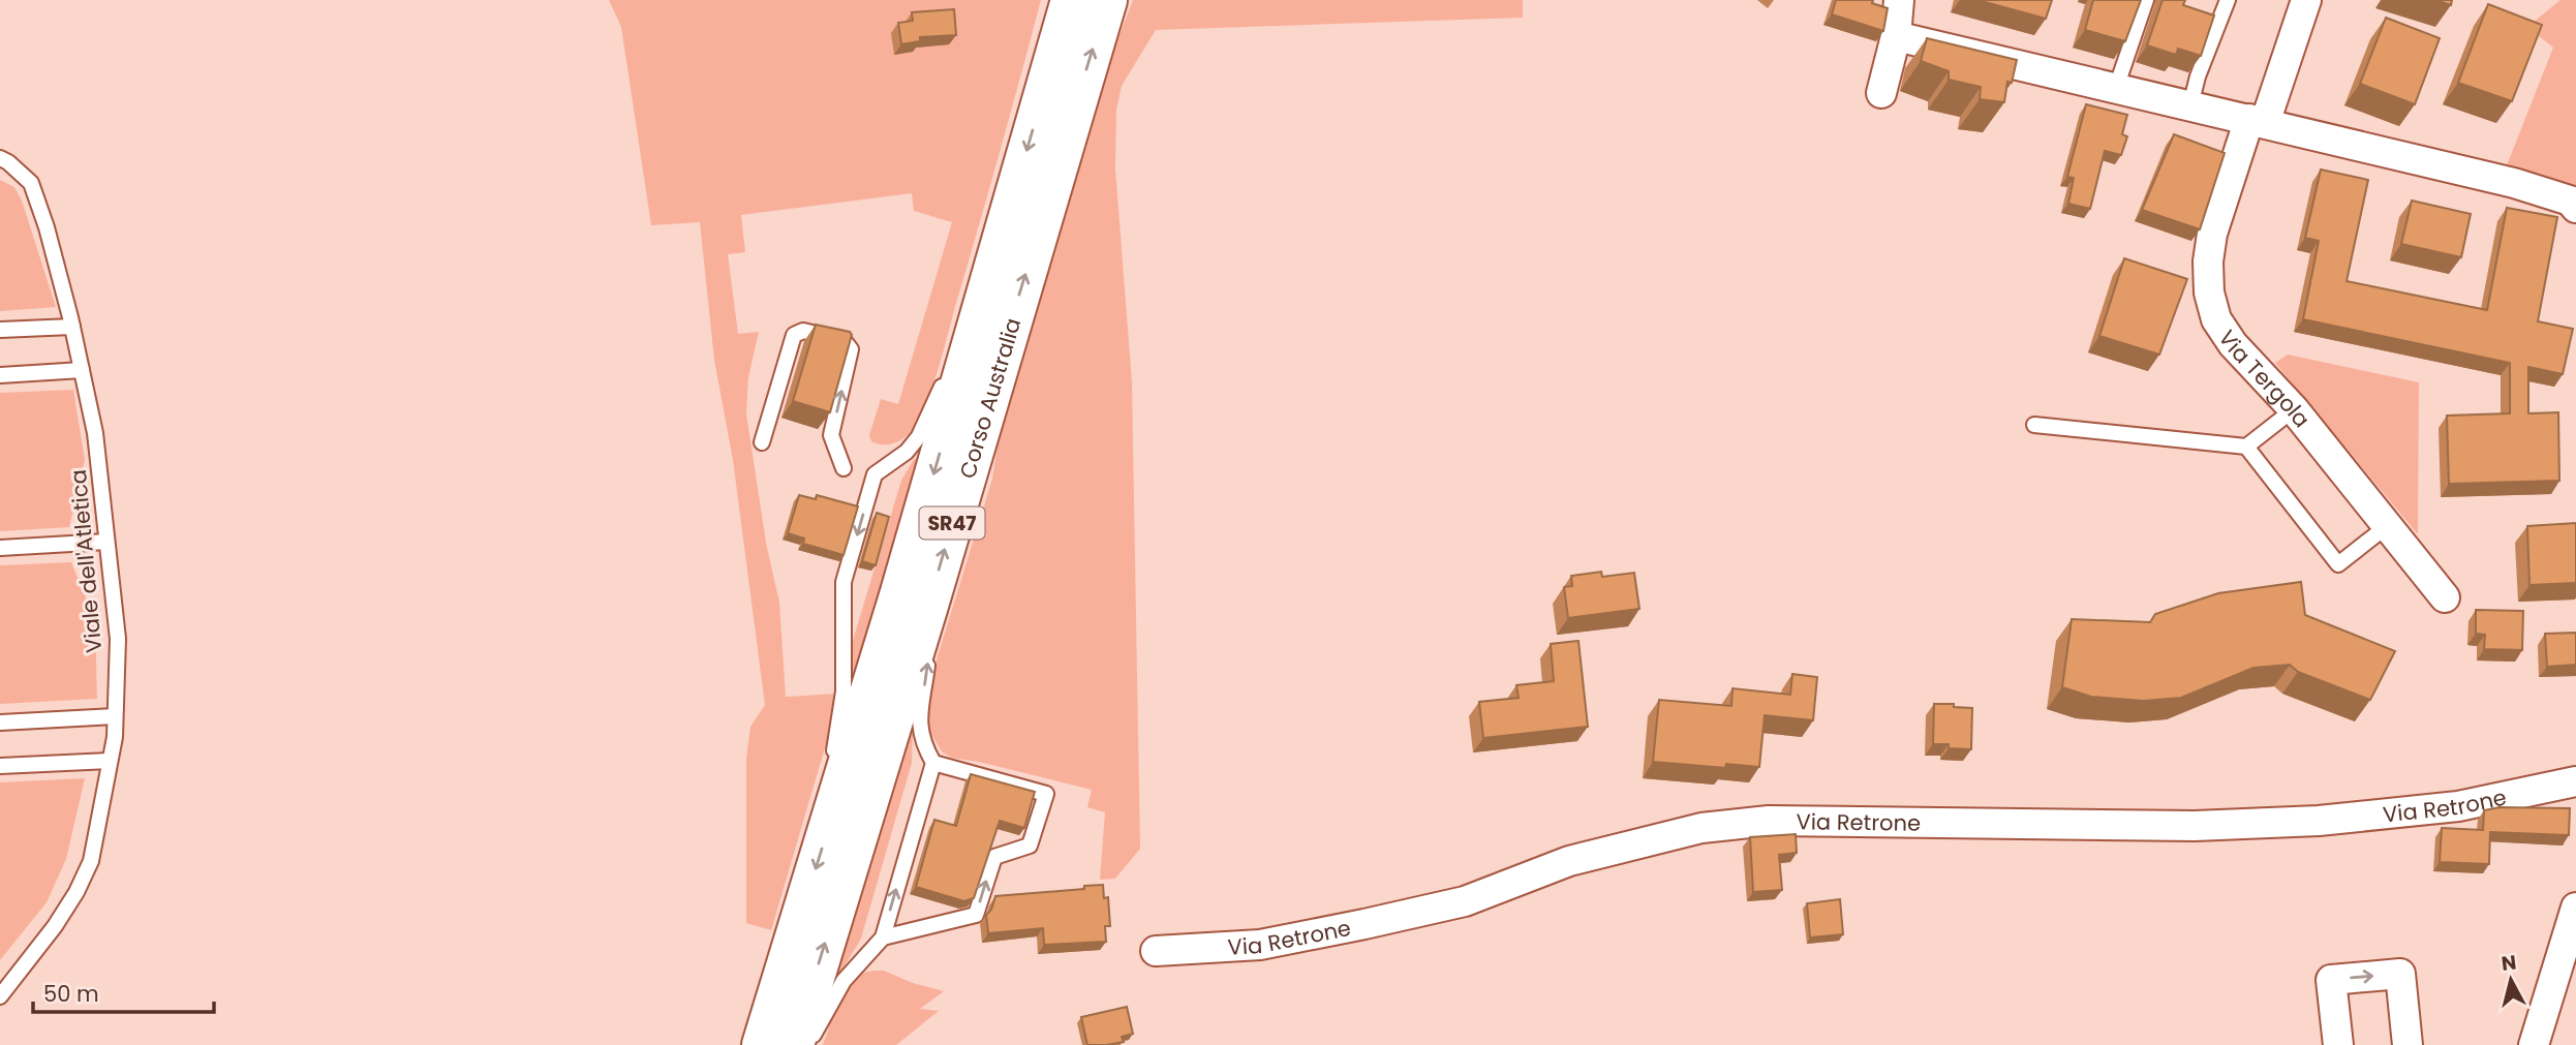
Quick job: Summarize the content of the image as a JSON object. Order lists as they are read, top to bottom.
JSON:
{
  "streets": {
    "highway": ["Corso Australia", "SR47"],
    "street": ["Via Tergola", "Via Retrone"],
    "lane": ["Viale dell'Atletica"]
  },
  "scale_bar": "50 m",
  "north": "top"
}
